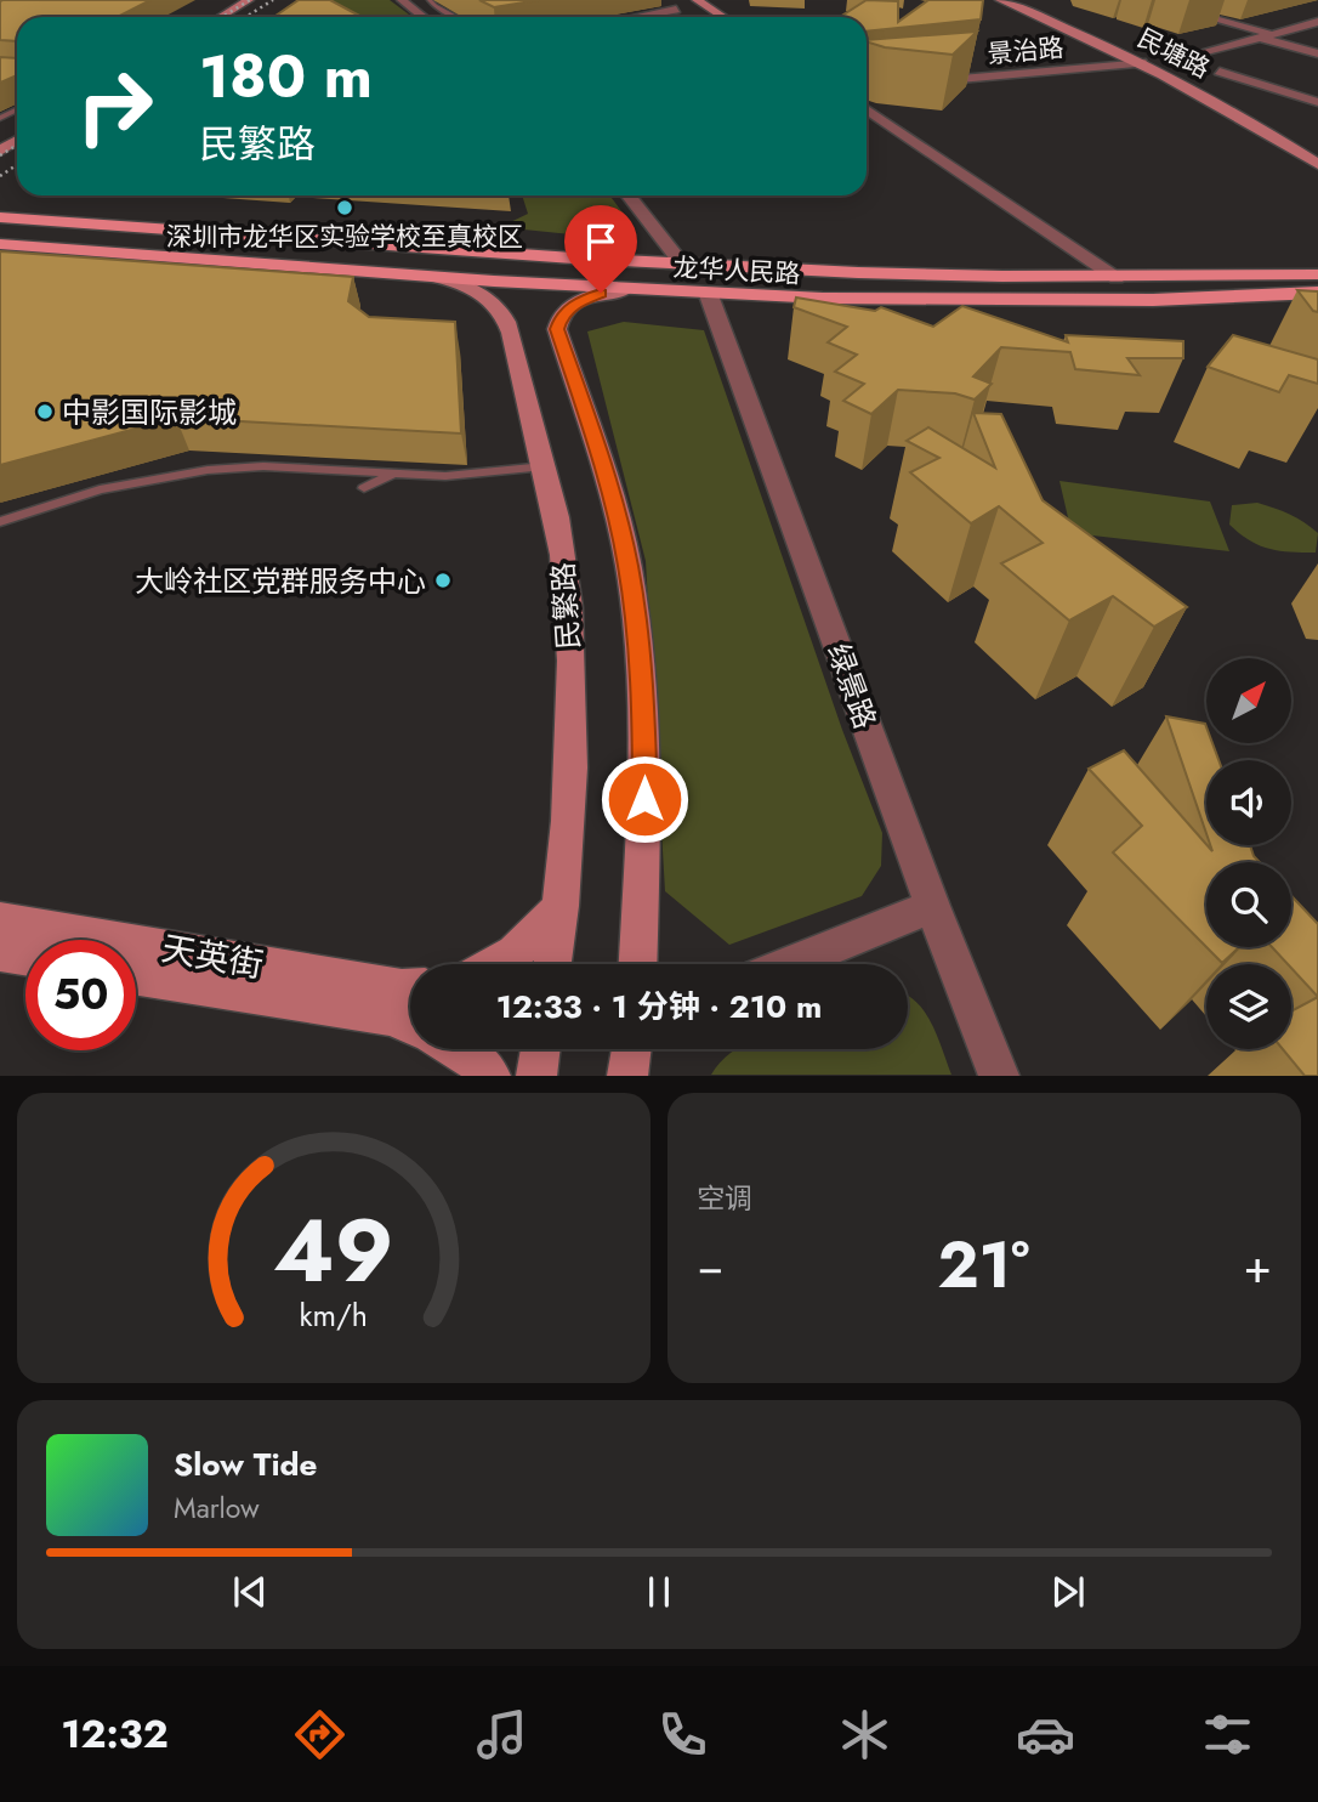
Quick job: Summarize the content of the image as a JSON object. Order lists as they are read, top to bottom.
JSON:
{
  "streets": {
    "main road": [
      "民塘路",
      "龙华人民路",
      "民繁路",
      "天英街"
    ],
    "street": ["景治路", "绿景路"]
  },
  "crossings": [
    ["景治路", "民塘路"],
    ["龙华人民路", "民繁路"],
    ["龙华人民路", "绿景路"]
  ],
  "places": ["深圳市龙华区实验学校至真校区", "中影国际影城", "大岭社区党群服务中心"],
  "north": "top right",
  "page": {
    "turn": ["180 m", "民繁路"],
    "limit": "50",
    "trip": "12:33 · 1 分钟 · 210 m",
    "tile": "空调",
    "heat": ["−", "21°", "+"],
    "song": ["Slow Tide", "Marlow"],
    "tabs": "12:32",
    "gauge": ["49", "km/h"]
  }
}
